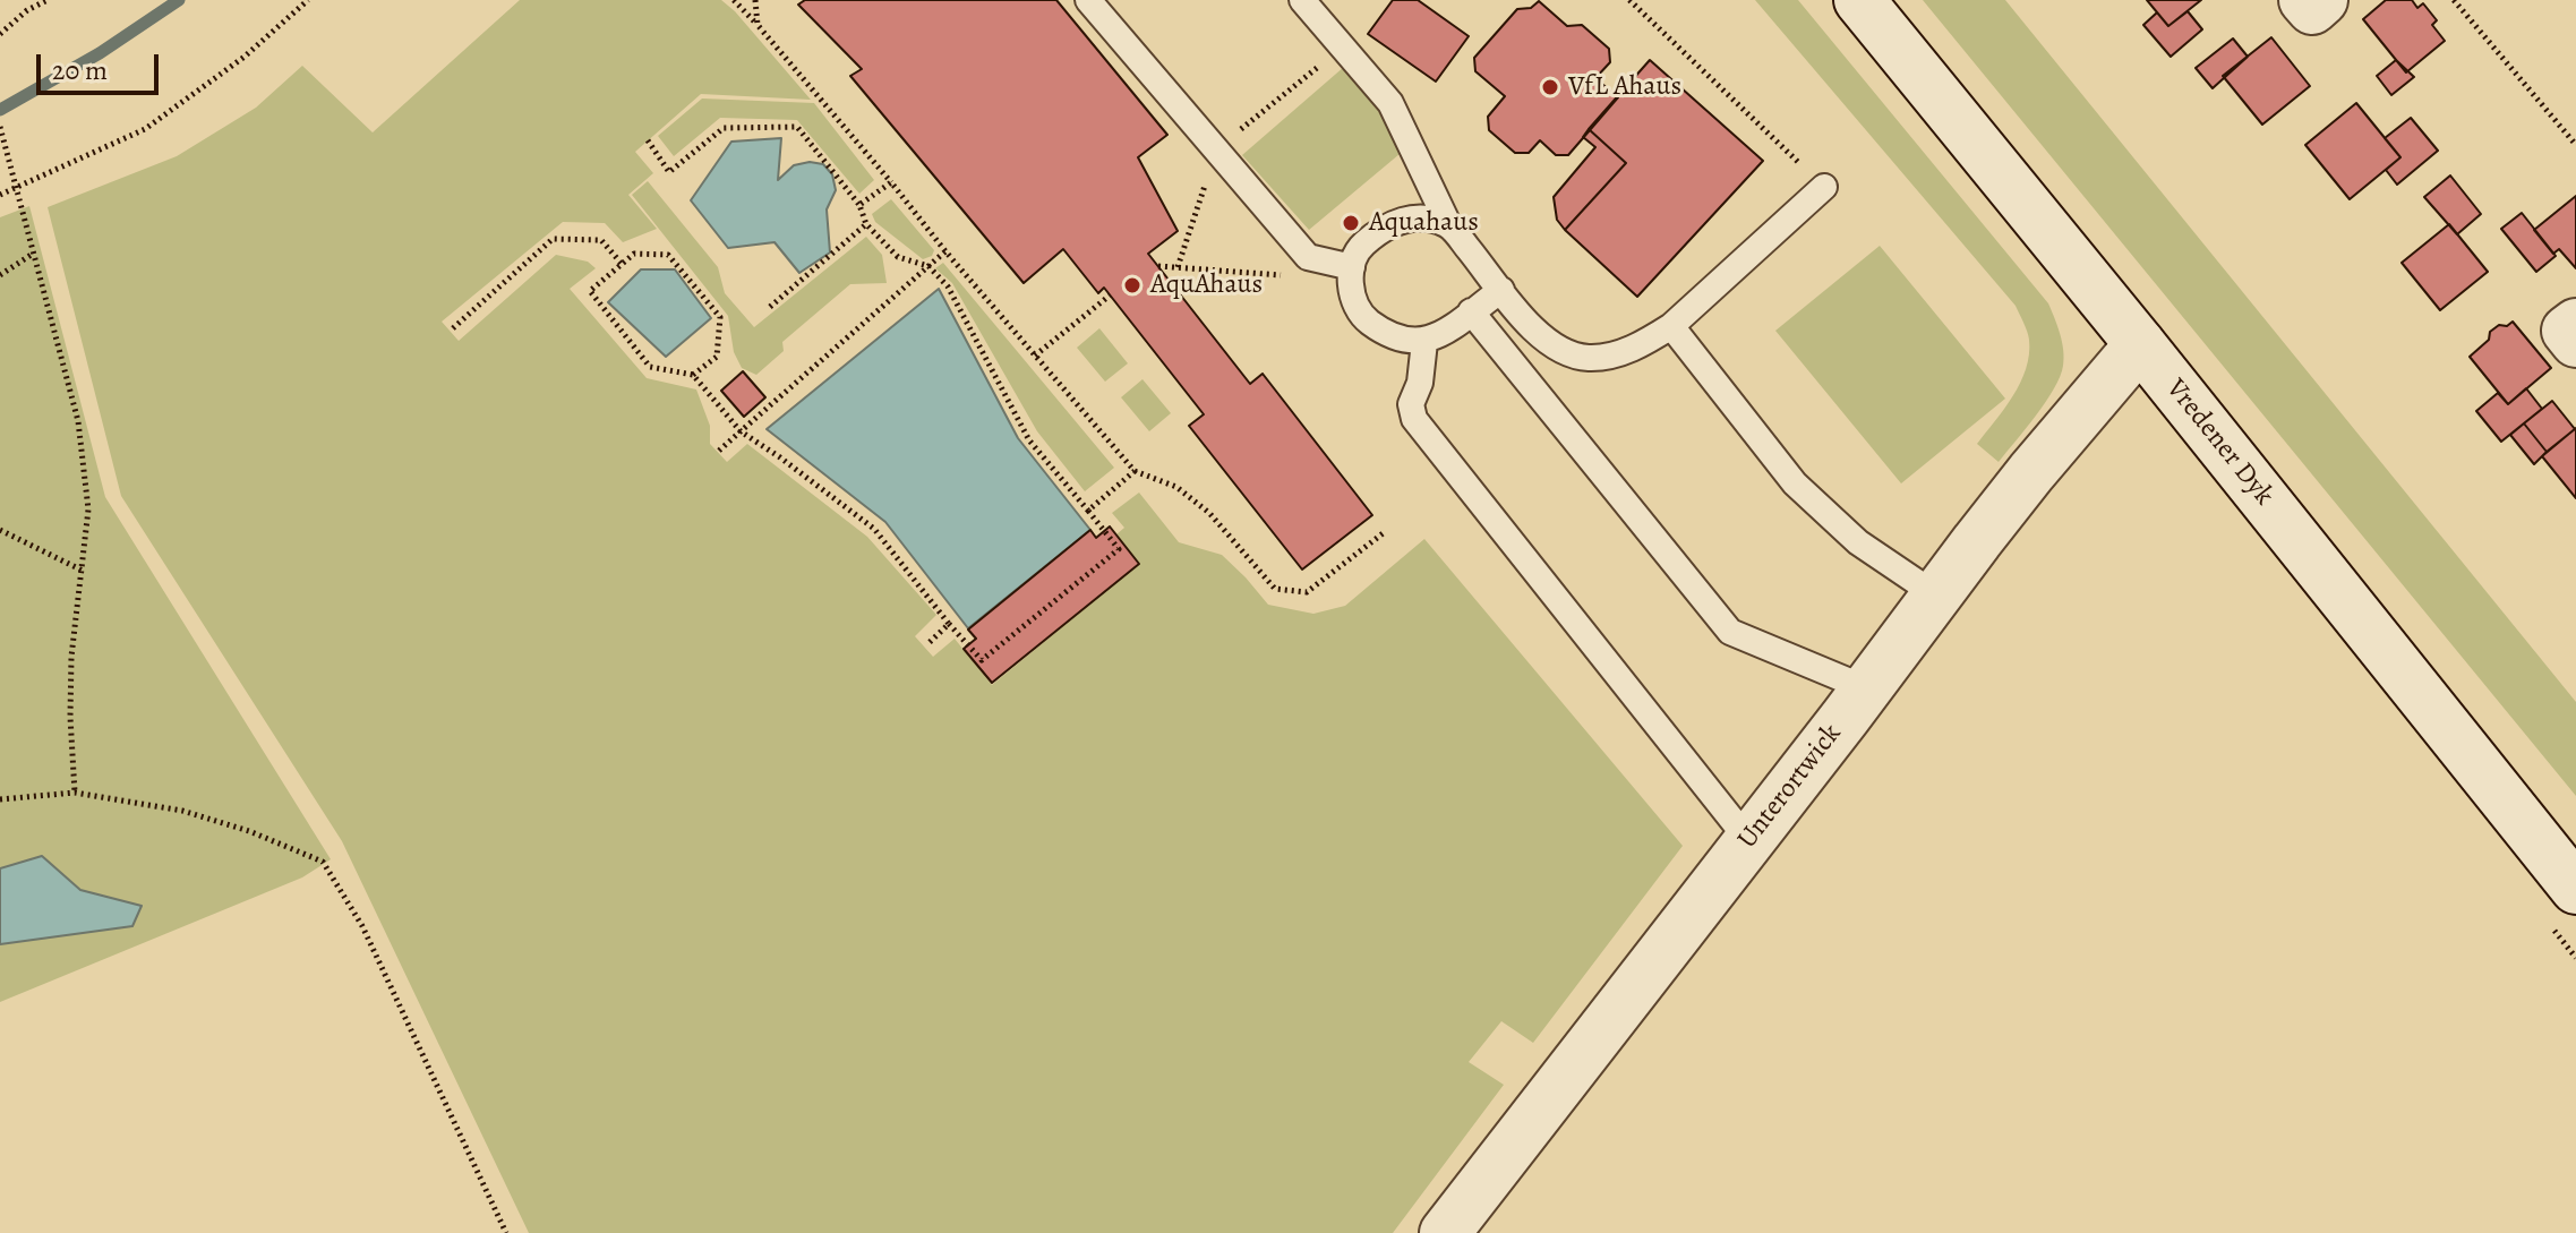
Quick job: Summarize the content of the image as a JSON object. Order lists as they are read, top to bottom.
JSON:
{
  "streets": {
    "street": ["Vredener Dyk", "Unterortwick"]
  },
  "crossings": [
    ["Vredener Dyk", "Unterortwick"]
  ],
  "places": ["VfL Ahaus", "Aquahaus", "AquAhaus"],
  "scale_bar": "20 m"
}
